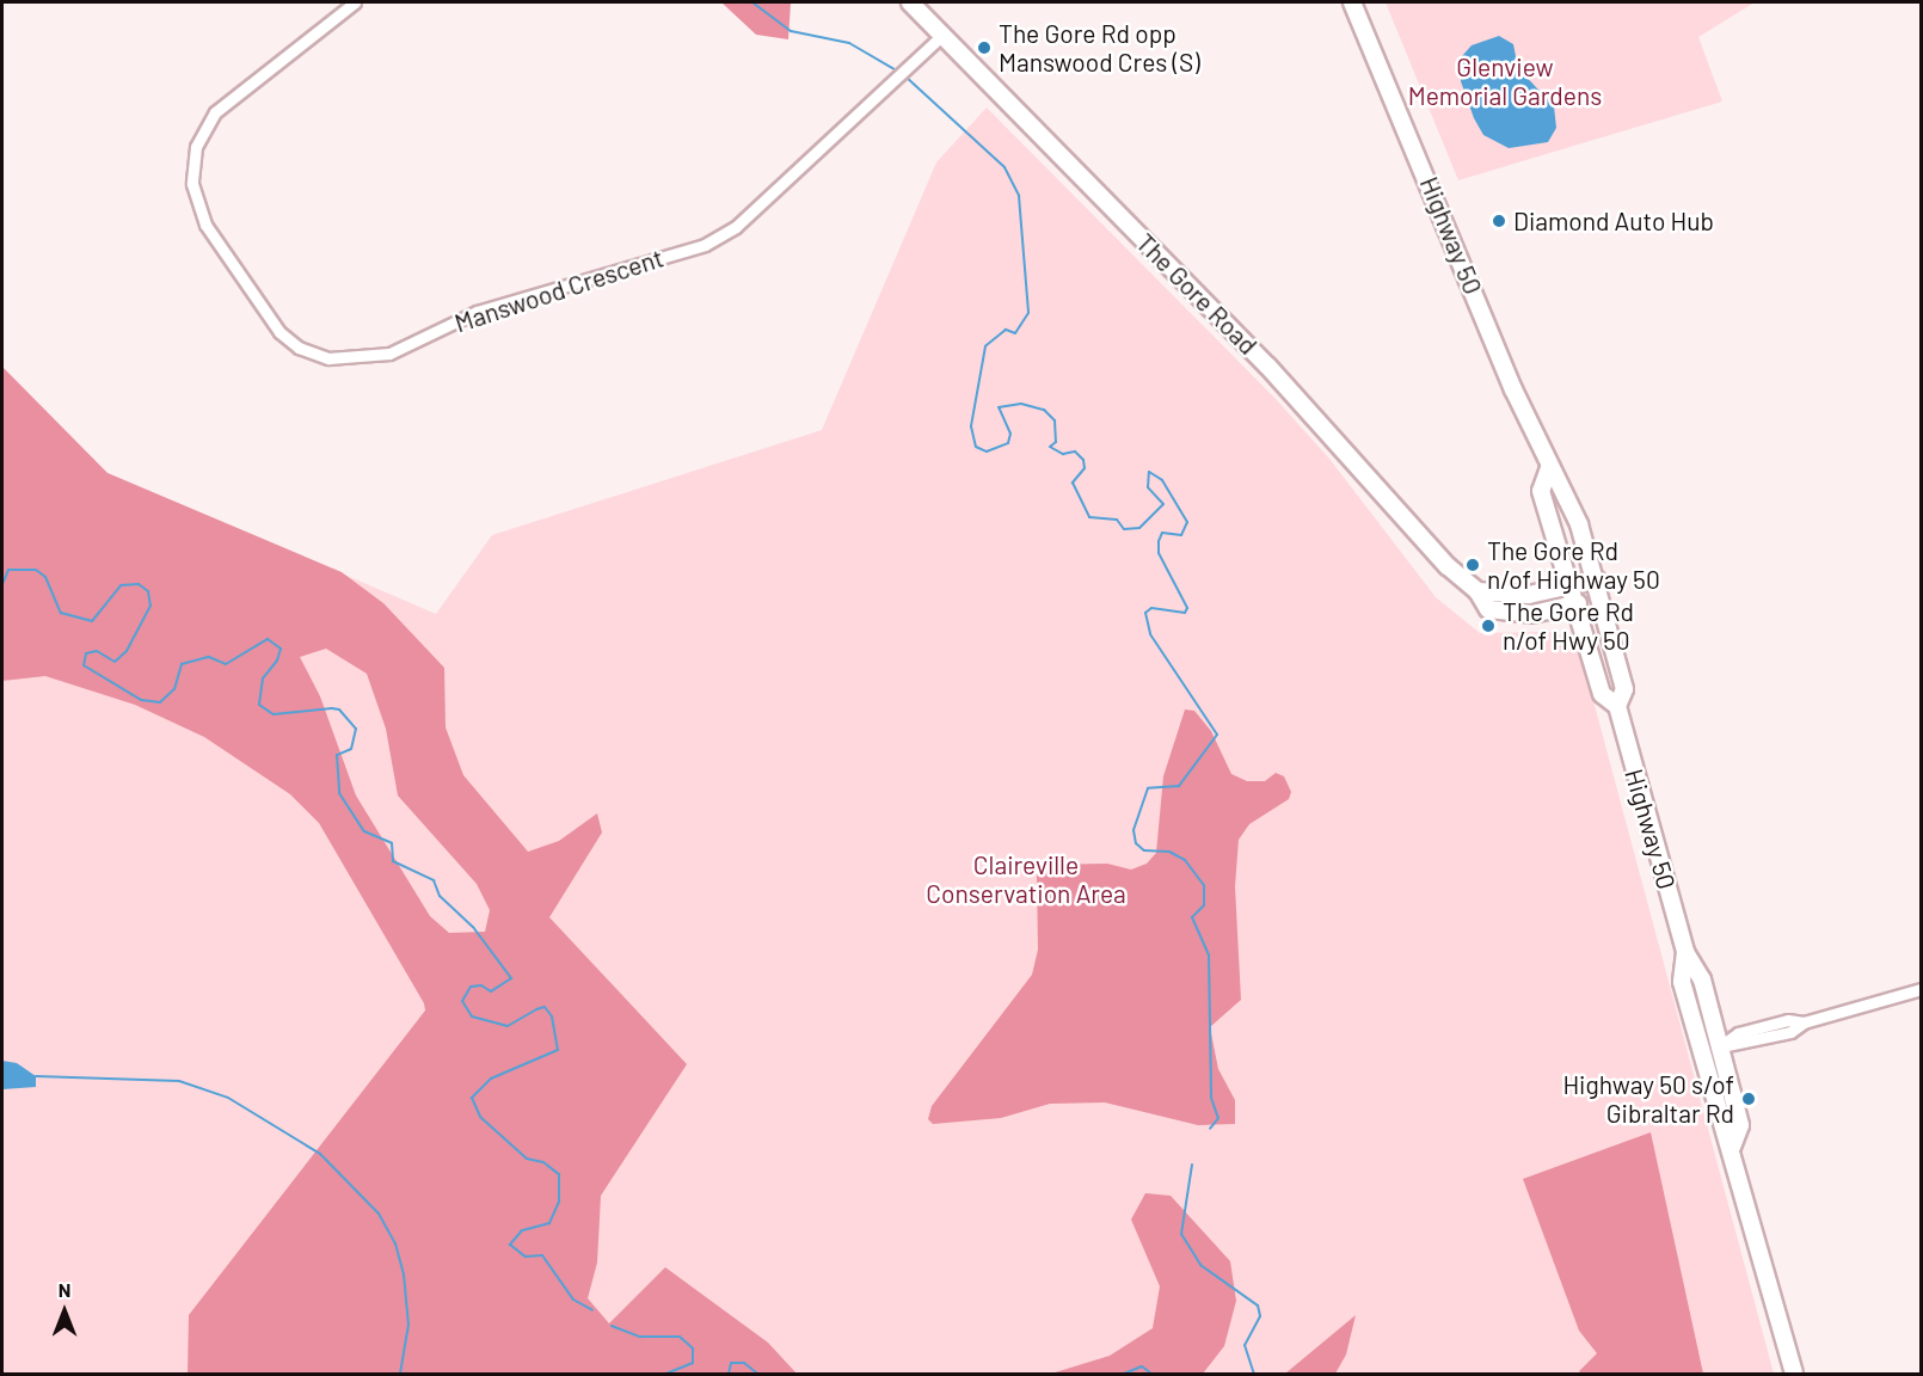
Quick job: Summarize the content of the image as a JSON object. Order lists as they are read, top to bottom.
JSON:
{
  "streets": {
    "main road": ["Highway 50", "The Gore Road"],
    "street": ["Manswood Crescent"]
  },
  "crossings": [
    ["Highway 50", "The Gore Road"],
    ["Manswood Crescent", "The Gore Road"]
  ],
  "parks": ["Glenview Memorial Gardens", "Claireville Conservation Area"],
  "places": [
    "The Gore Rd opp Manswood Cres (S)",
    "Diamond Auto Hub",
    "The Gore Rd n/of Highway 50",
    "The Gore Rd n/of Hwy 50",
    "Highway 50 s/of Gibraltar Rd"
  ],
  "north": "top"
}
